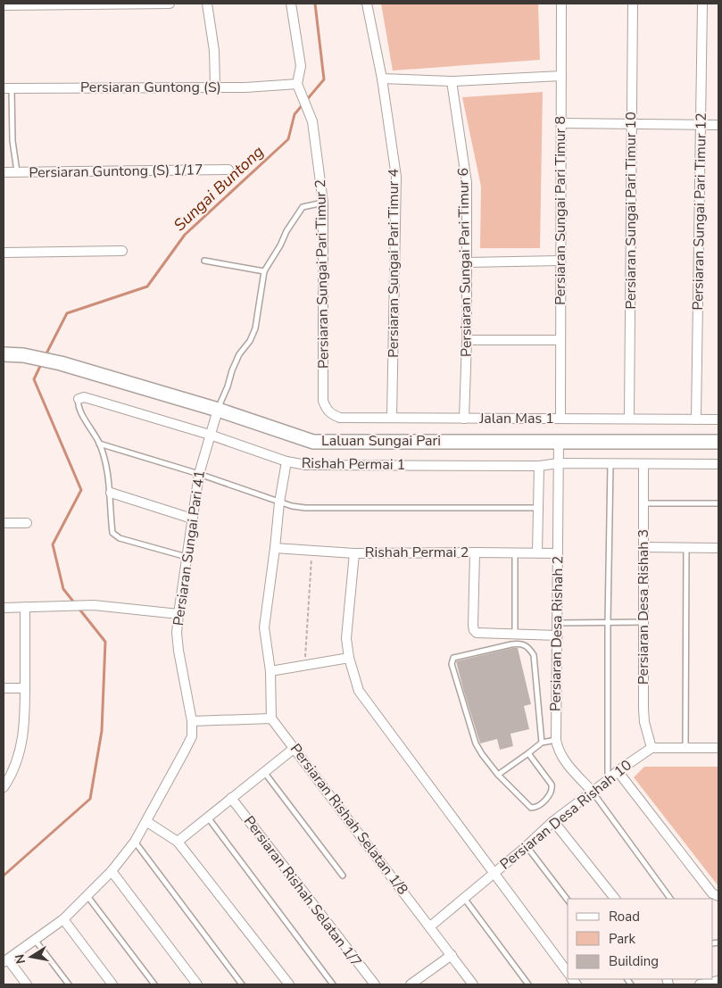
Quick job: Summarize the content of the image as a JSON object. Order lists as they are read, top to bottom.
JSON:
{
  "streets": {
    "main road": ["Laluan Sungai Pari"],
    "street": [
      "Persiaran Guntong (S)",
      "Persiaran Guntong (S) 1/17",
      "Persiaran Sungai Pari Timur 8",
      "Persiaran Sungai Pari Timur 10",
      "Persiaran Sungai Pari Timur 12",
      "Persiaran Sungai Pari Timur 6",
      "Persiaran Sungai Pari Timur 4",
      "Persiaran Sungai Pari Timur 2",
      "Jalan Mas 1",
      "Rishah Permai 1",
      "Persiaran Sungai Pari 41",
      "Rishah Permai 2",
      "Persiaran Desa Rishah 3",
      "Persiaran Desa Rishah 2",
      "Persiaran Desa Rishah 10",
      "Persiaran Rishah Selatan 1/8",
      "Persiaran Rishah Selatan 1/7"
    ]
  },
  "crossings": [
    ["Persiaran Guntong (S)", "Persiaran Sungai Pari Timur 2"],
    ["Persiaran Sungai Pari Timur 8", "Jalan Mas 1"],
    ["Persiaran Sungai Pari Timur 10", "Jalan Mas 1"],
    ["Persiaran Sungai Pari Timur 12", "Jalan Mas 1"],
    ["Persiaran Sungai Pari Timur 6", "Jalan Mas 1"],
    ["Persiaran Sungai Pari Timur 4", "Jalan Mas 1"],
    ["Persiaran Sungai Pari Timur 2", "Jalan Mas 1"],
    ["Laluan Sungai Pari", "Persiaran Sungai Pari 41"],
    ["Laluan Sungai Pari", "Persiaran Desa Rishah 2"],
    ["Rishah Permai 1", "Persiaran Sungai Pari 41"],
    ["Rishah Permai 1", "Persiaran Desa Rishah 3"],
    ["Rishah Permai 1", "Persiaran Desa Rishah 2"],
    ["Rishah Permai 2", "Persiaran Desa Rishah 2"],
    ["Persiaran Desa Rishah 3", "Persiaran Desa Rishah 10"],
    ["Persiaran Desa Rishah 2", "Persiaran Desa Rishah 10"],
    ["Persiaran Desa Rishah 10", "Persiaran Rishah Selatan 1/8"]
  ],
  "water": ["Sungai Buntong"],
  "legend": ["Road", "Park", "Building"],
  "north": "left"
}
